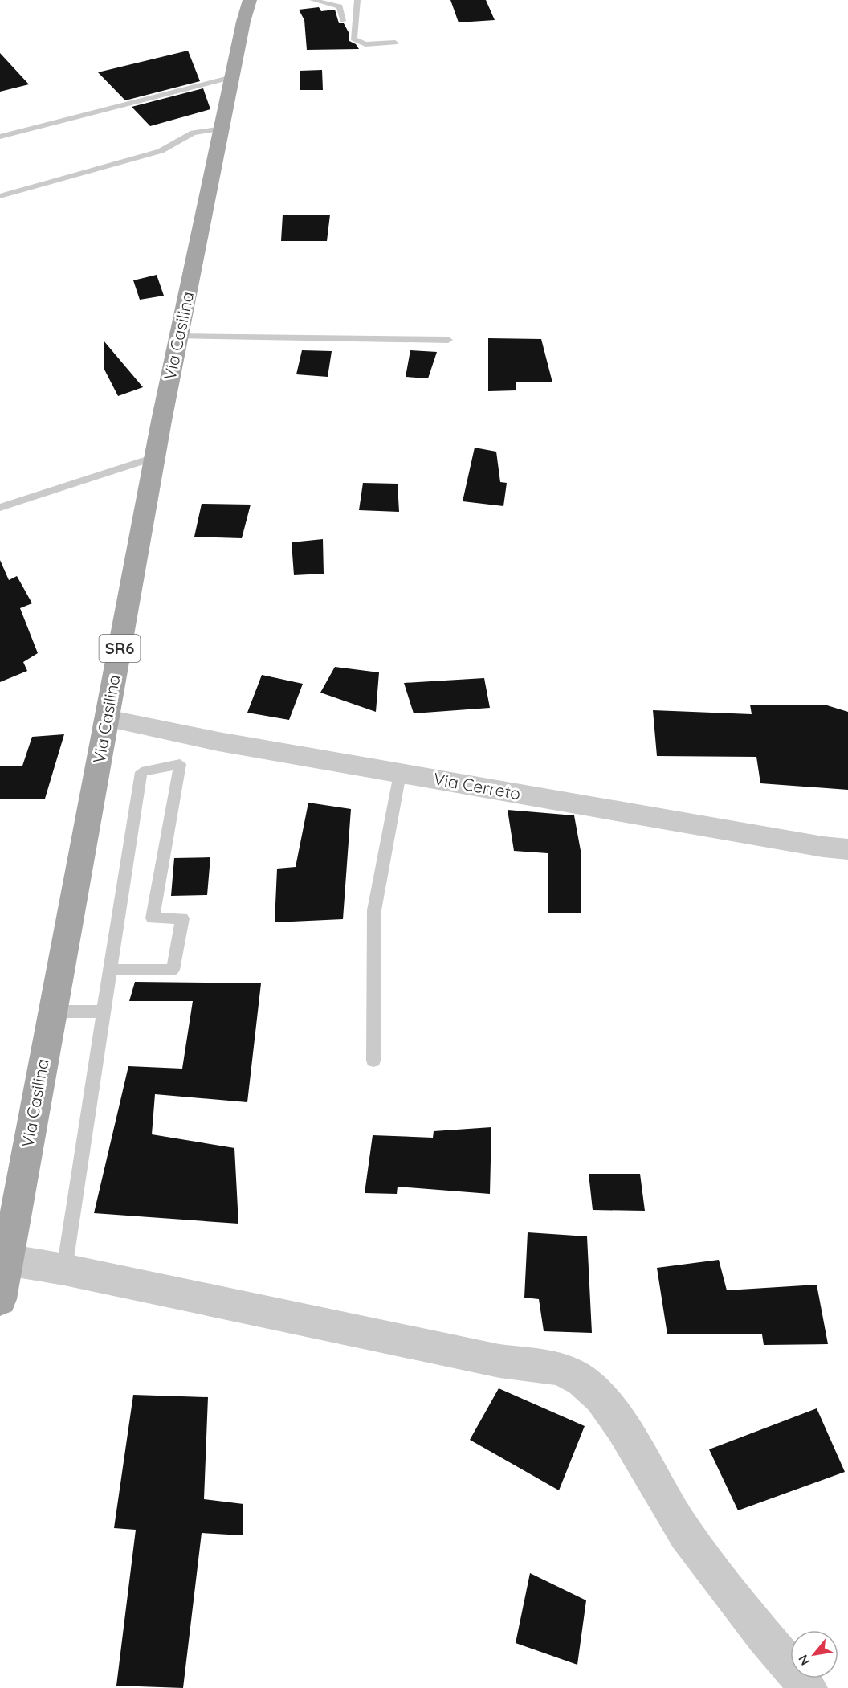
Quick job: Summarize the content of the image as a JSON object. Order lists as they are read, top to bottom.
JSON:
{
  "streets": {
    "main road": ["Via Casilina", "SR6"],
    "street": ["Via Cerreto"]
  },
  "crossings": [
    ["Via Casilina", "Via Cerreto"]
  ],
  "north": "bottom left"
}
